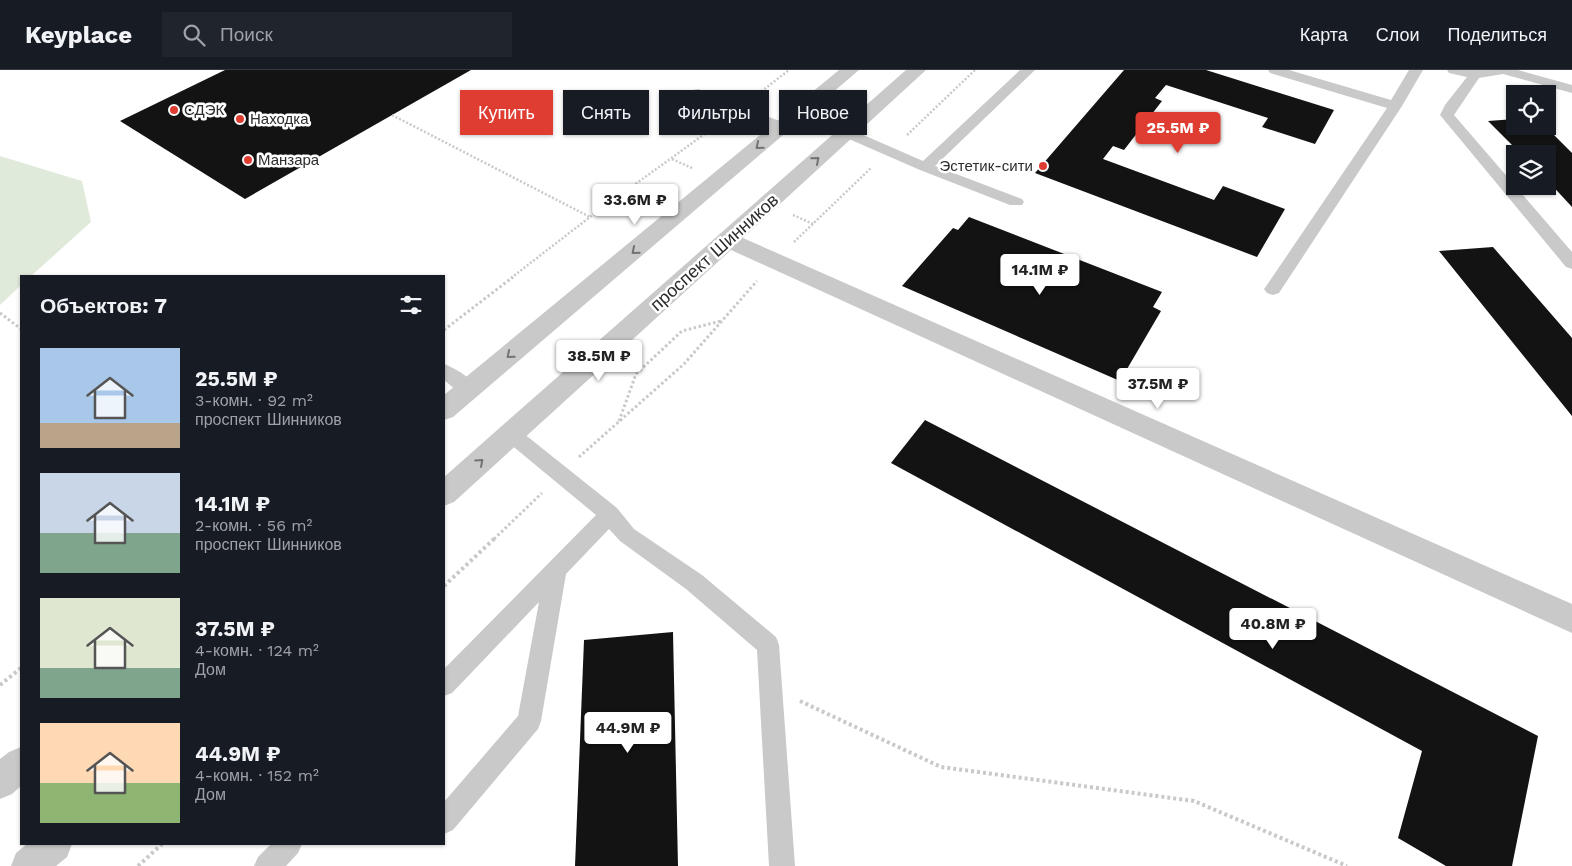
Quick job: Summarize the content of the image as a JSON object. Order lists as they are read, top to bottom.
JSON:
{
  "streets": {
    "street": ["проспект Шинников"]
  },
  "places": [
    "СДЭК",
    "Находка",
    "Манзара",
    "Эстетик-сити"
  ],
  "page": {
    "header": "Keyplace",
    "search": "Поиск",
    "nav": ["Карта", "Слои", "Поделиться"],
    "chip": [
      "Купить",
      "Снять",
      "Фильтры",
      "Новое"
    ],
    "price": [
      "25.5M ₽",
      "33.6M ₽",
      "14.1M ₽",
      "38.5M ₽",
      "37.5M ₽",
      "40.8M ₽",
      "44.9M ₽"
    ],
    "heading": "Объектов: 7",
    "list": [
      {
        "name": "25.5M ₽",
        "note": "3-комн. · 92 m² · проспект Шинников"
      },
      {
        "name": "14.1M ₽",
        "note": "2-комн. · 56 m² · проспект Шинников"
      },
      {
        "name": "37.5M ₽",
        "note": "4-комн. · 124 m² · Дом"
      },
      {
        "name": "44.9M ₽",
        "note": "4-комн. · 152 m² · Дом"
      }
    ]
  }
}
